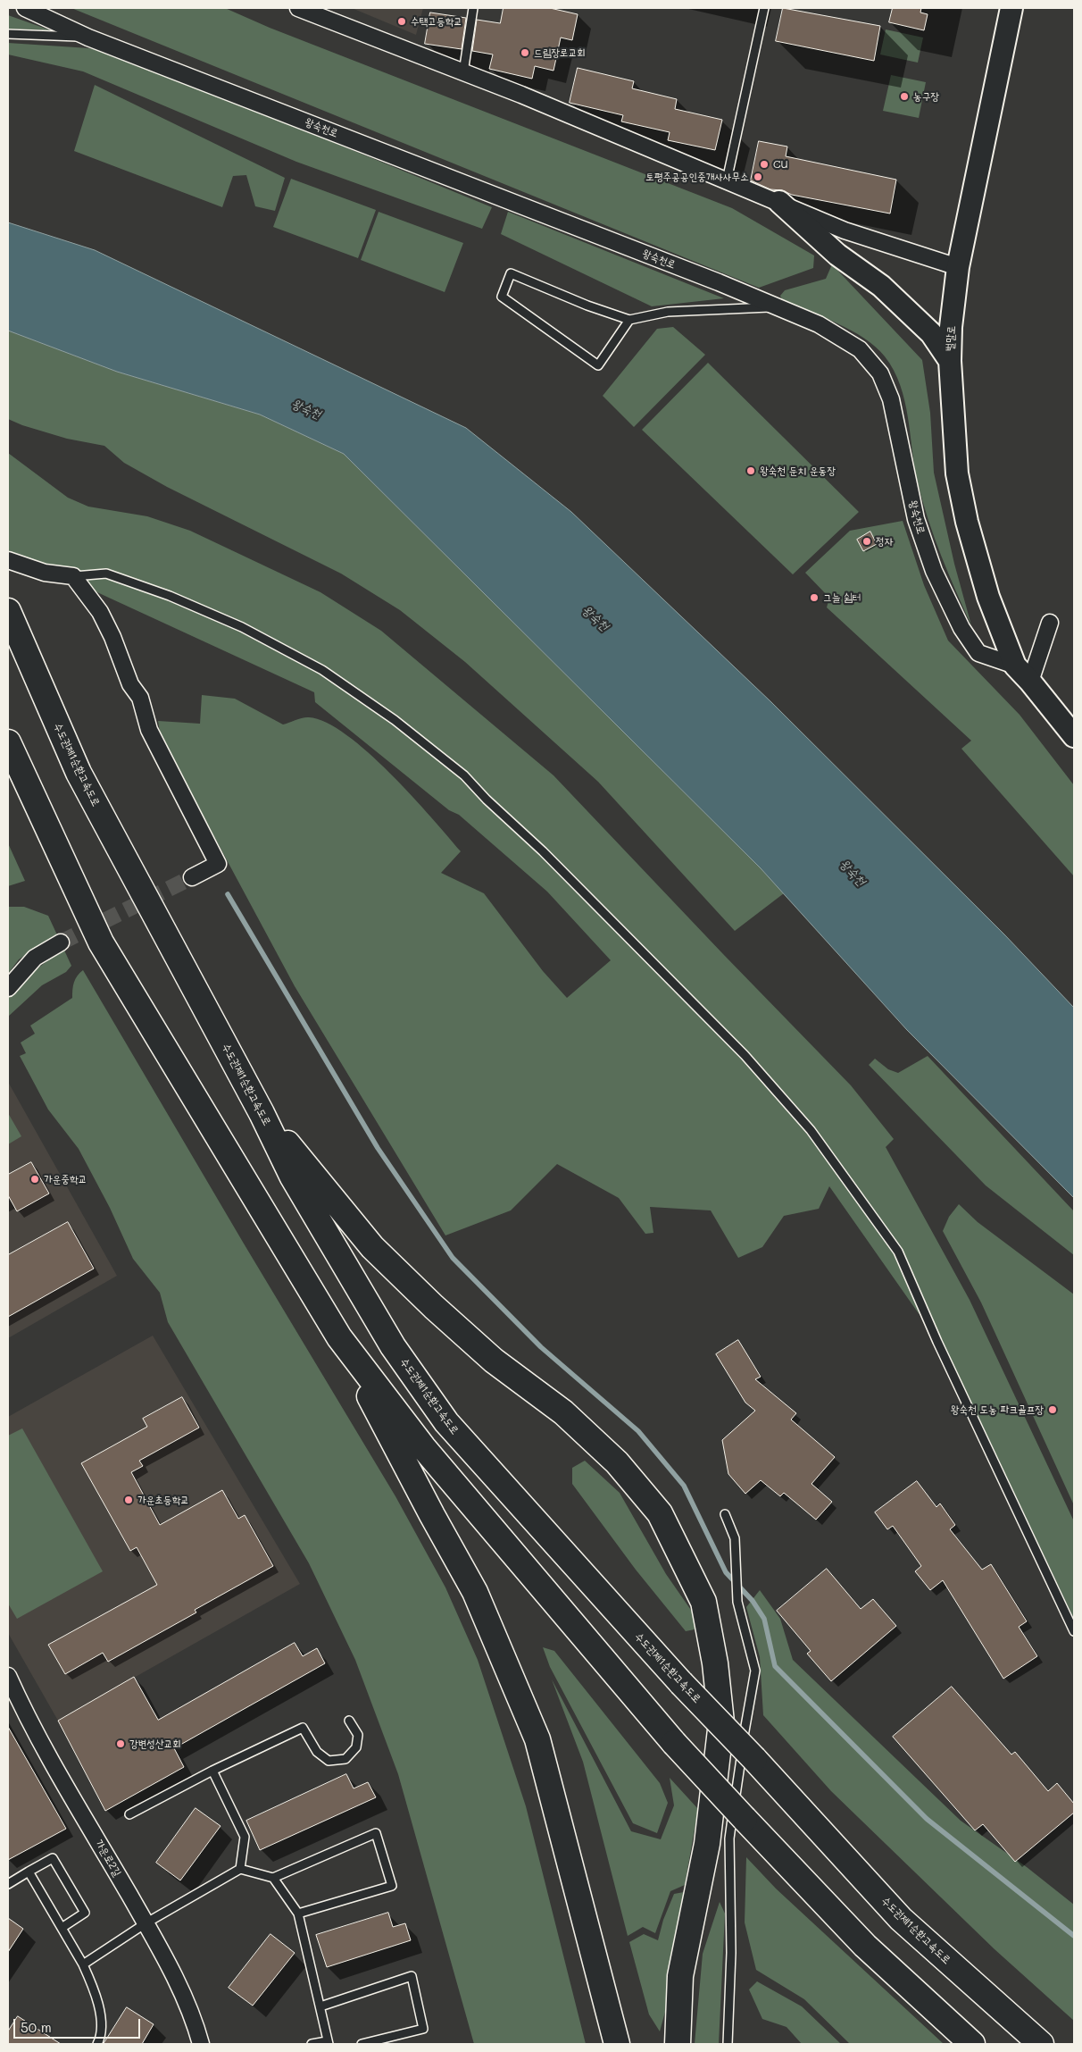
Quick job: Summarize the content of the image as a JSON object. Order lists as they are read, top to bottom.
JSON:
{
  "streets": {
    "highway": ["수도권제1순환고속도로"],
    "street": ["왕숙천로", "벌말로", "가운로2길"]
  },
  "crossings": [
    ["왕숙천로", "벌말로"]
  ],
  "water": ["왕숙천"],
  "places": [
    "수택고등학교",
    "드림장로교회",
    "농구장",
    "CU",
    "토평주공공인중개사사무소",
    "왕숙천 둔치 운동장",
    "정자",
    "그늘 쉼터",
    "가운중학교",
    "왕숙천 도농 파크골프장",
    "가운초등학교",
    "강변성산교회"
  ],
  "scale_bar": "50 m"
}
